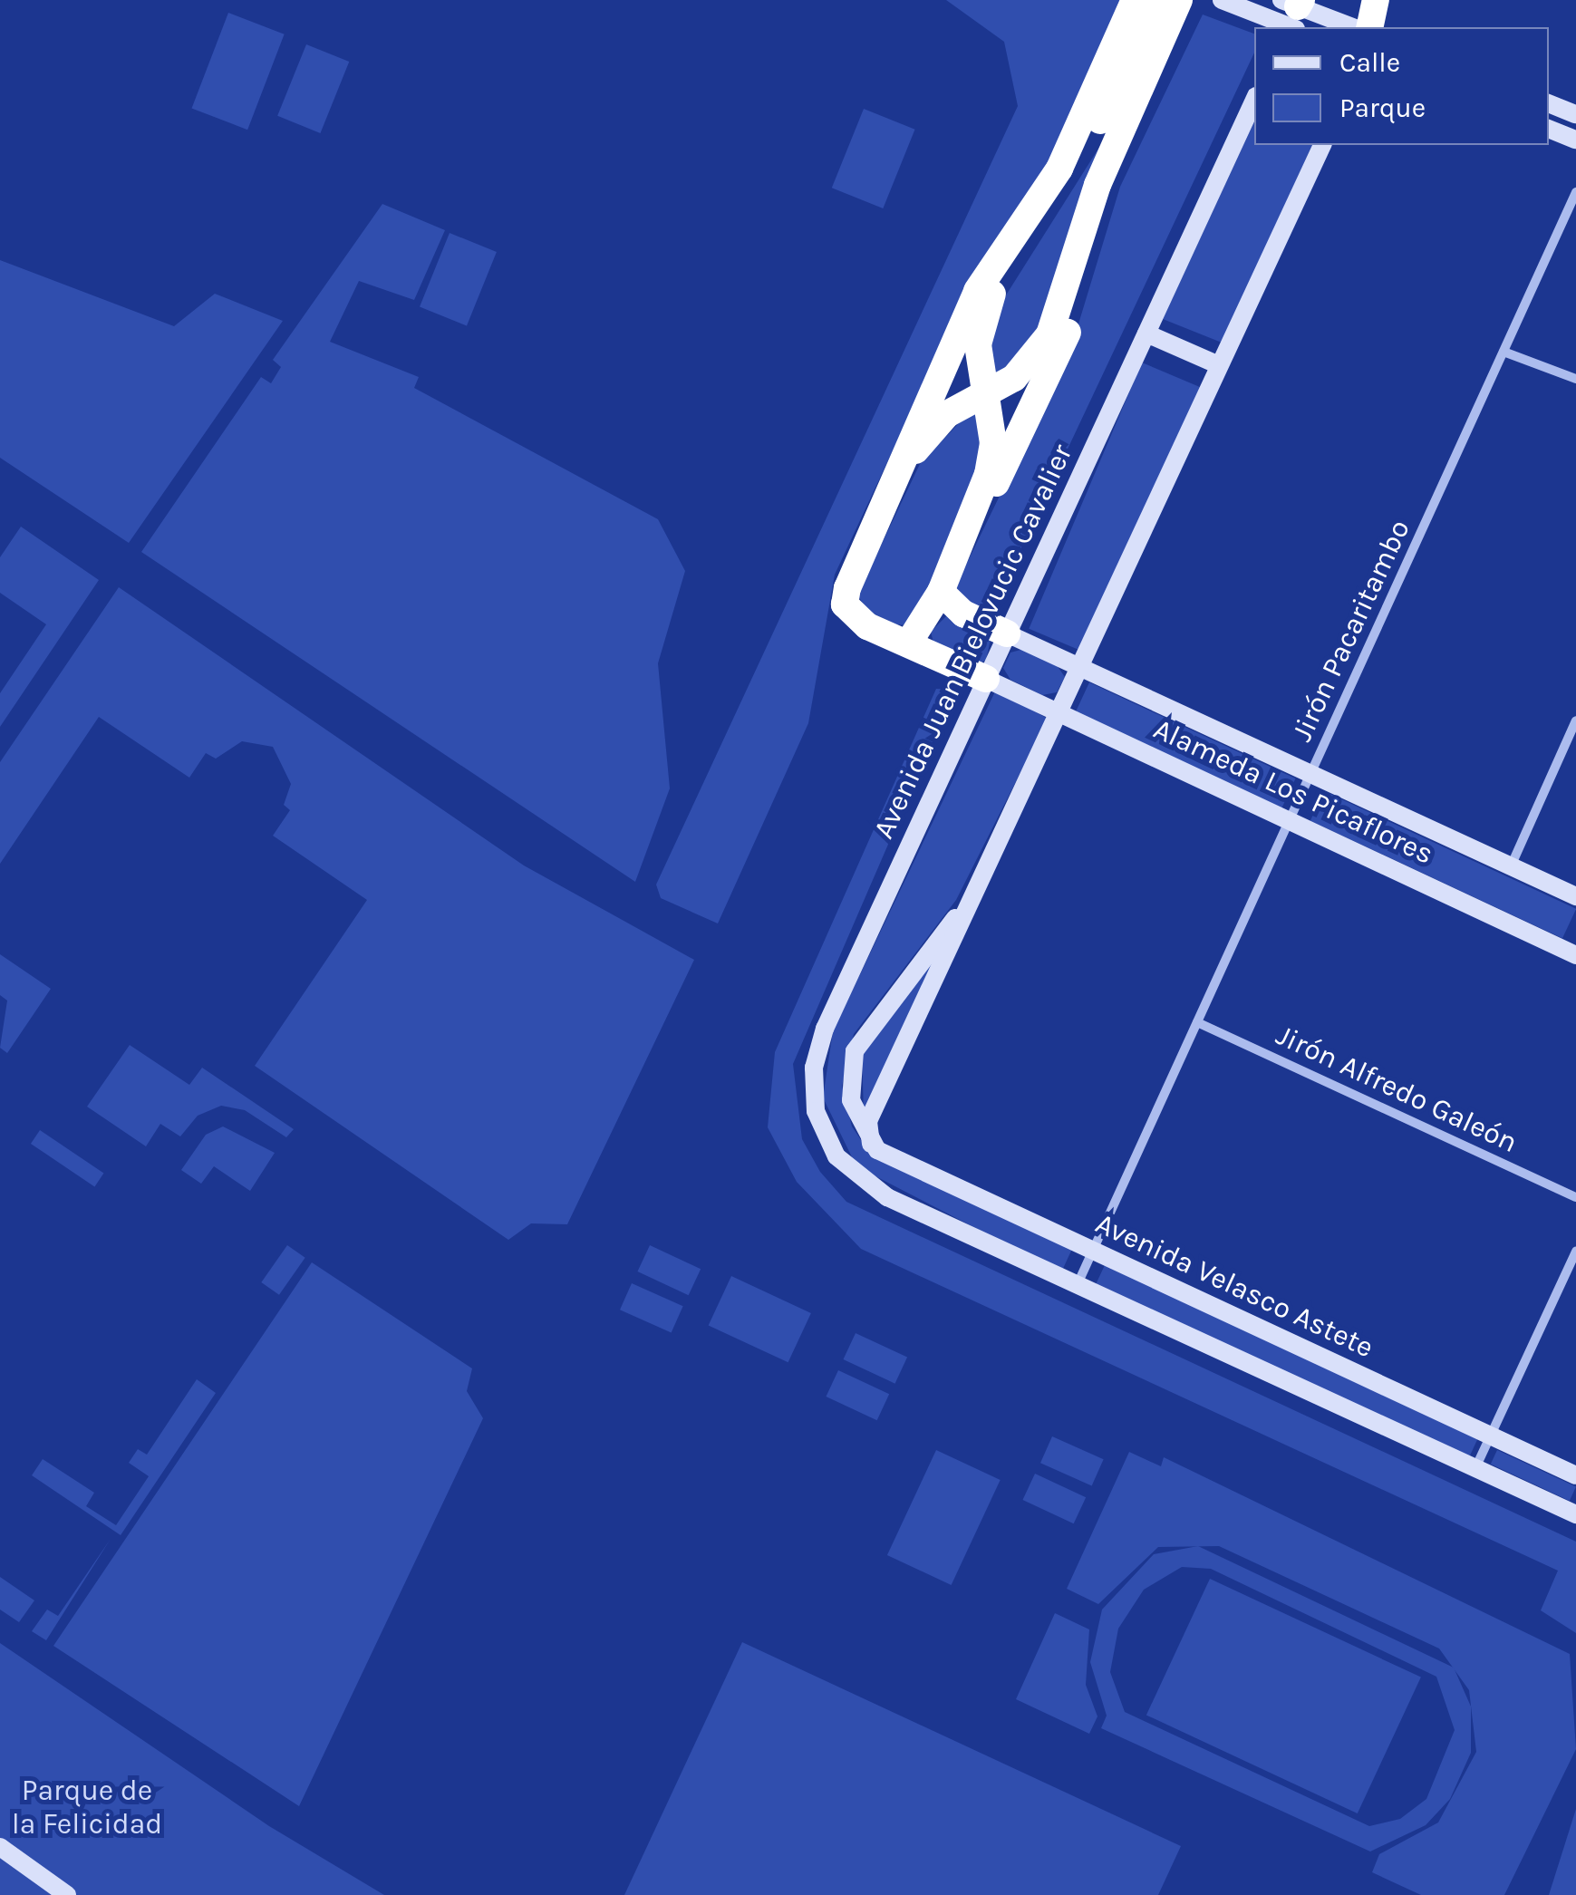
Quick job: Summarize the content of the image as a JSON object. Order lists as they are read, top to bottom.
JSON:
{
  "streets": {
    "main road": ["Avenida Juan Bielovucic Cavalier", "Alameda Los Picaflores", "Avenida Velasco Astete"],
    "street": ["Jirón Pacaritambo", "Jirón Alfredo Galeón"]
  },
  "crossings": [
    ["Jirón Pacaritambo", "Avenida Juan Bielovucic Cavalier"],
    ["Jirón Pacaritambo", "Alameda Los Picaflores"],
    ["Jirón Pacaritambo", "Jirón Alfredo Galeón"],
    ["Jirón Pacaritambo", "Avenida Velasco Astete"],
    ["Avenida Juan Bielovucic Cavalier", "Alameda Los Picaflores"]
  ],
  "parks": ["Parque de la Felicidad"],
  "legend": ["Calle", "Parque"]
}
